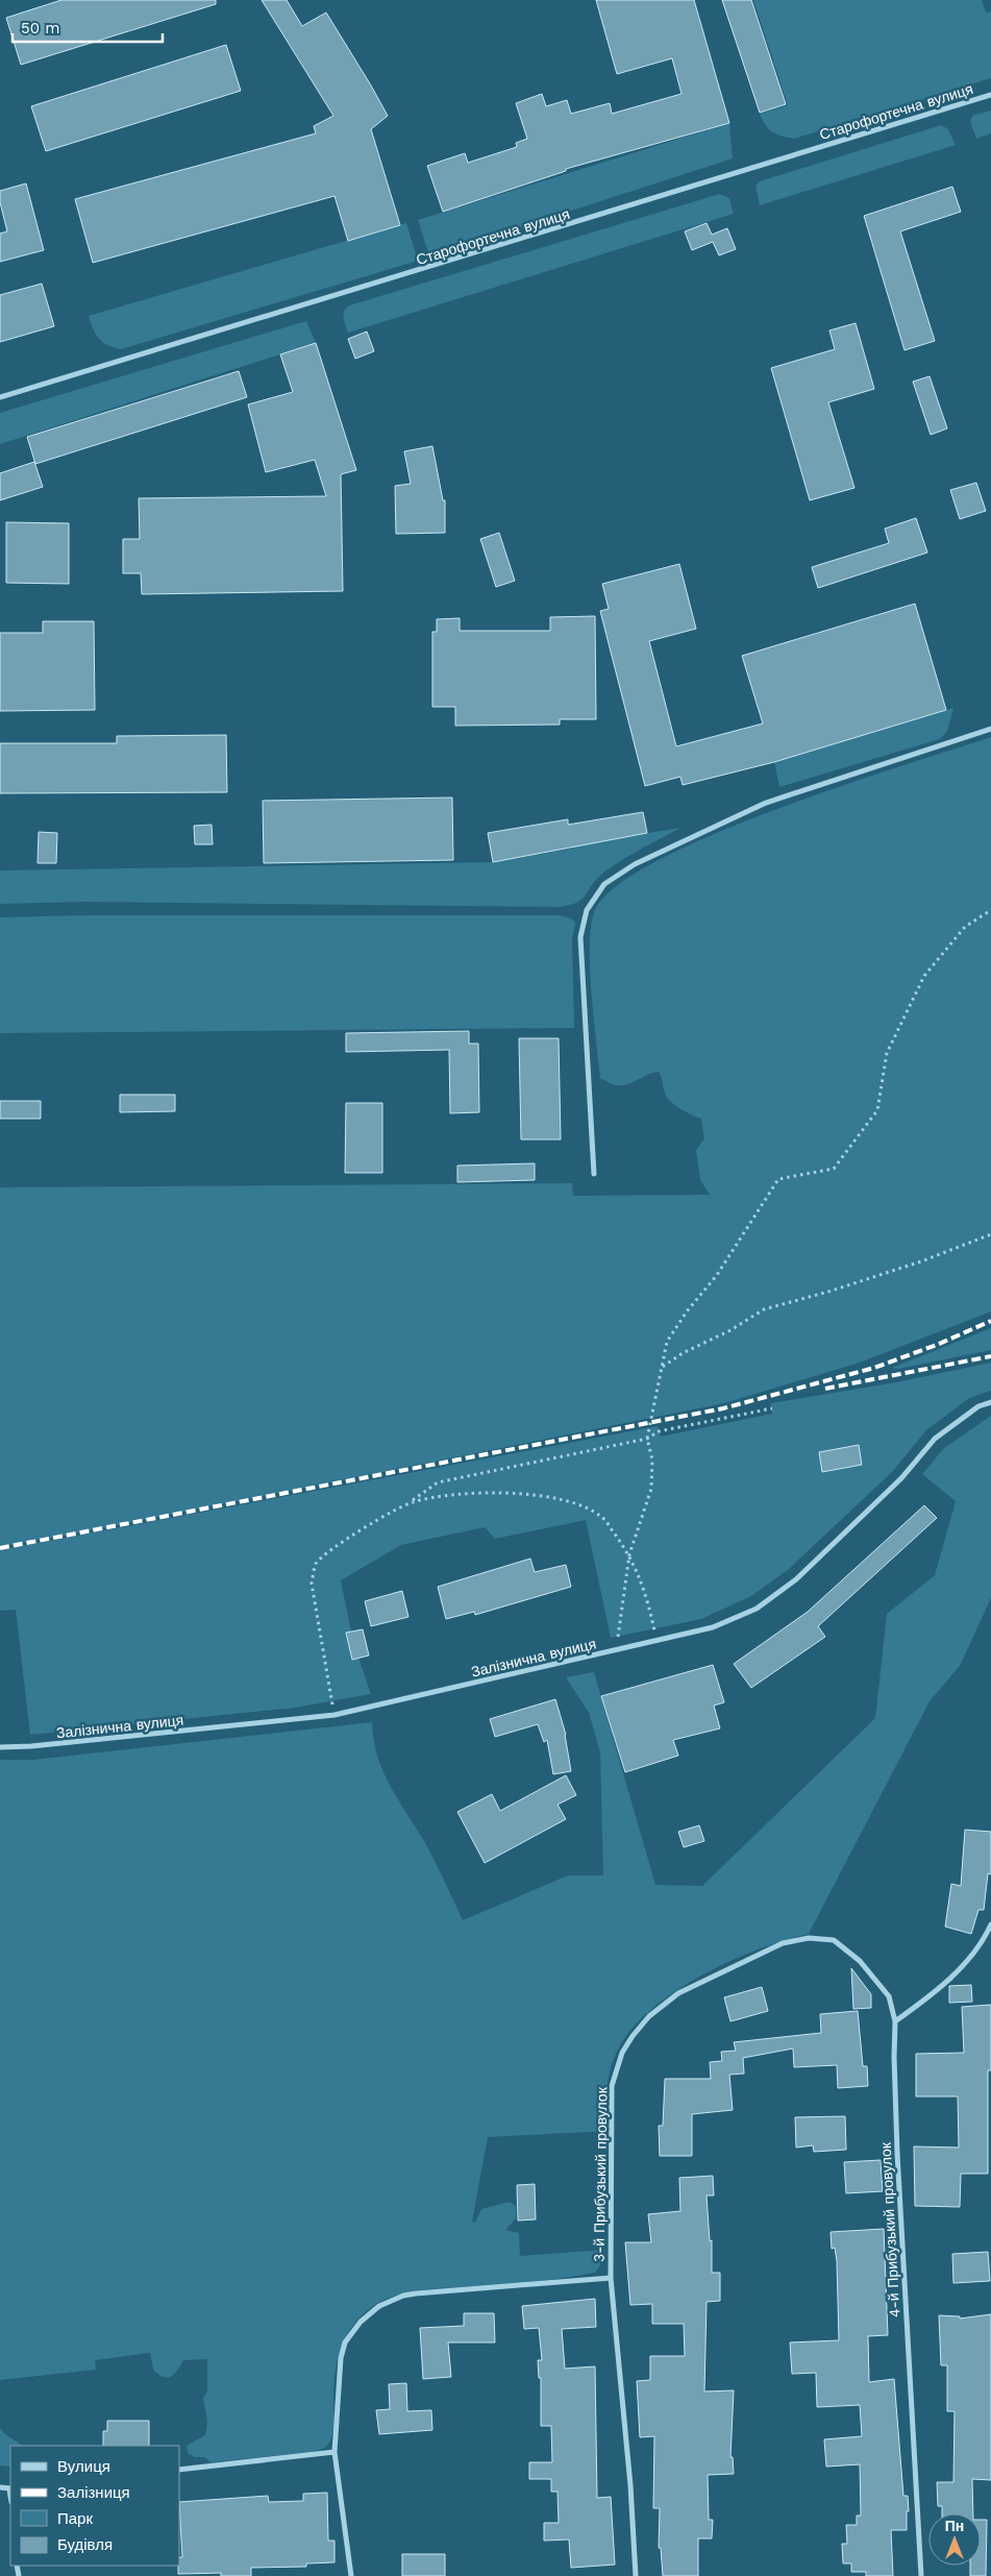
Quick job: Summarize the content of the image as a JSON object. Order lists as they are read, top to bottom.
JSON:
{
  "streets": {
    "street": [
      "Старофортечна вулиця",
      "Залізнична вулиця",
      "3-й Прибузький провулок",
      "4-й Прибузький провулок"
    ]
  },
  "crossings": [
    ["3-й Прибузький провулок", "4-й Прибузький провулок"]
  ],
  "legend": [
    "Вулиця",
    "Залізниця",
    "Парк",
    "Будівля"
  ],
  "scale_bar": "50 m",
  "north": "top"
}
